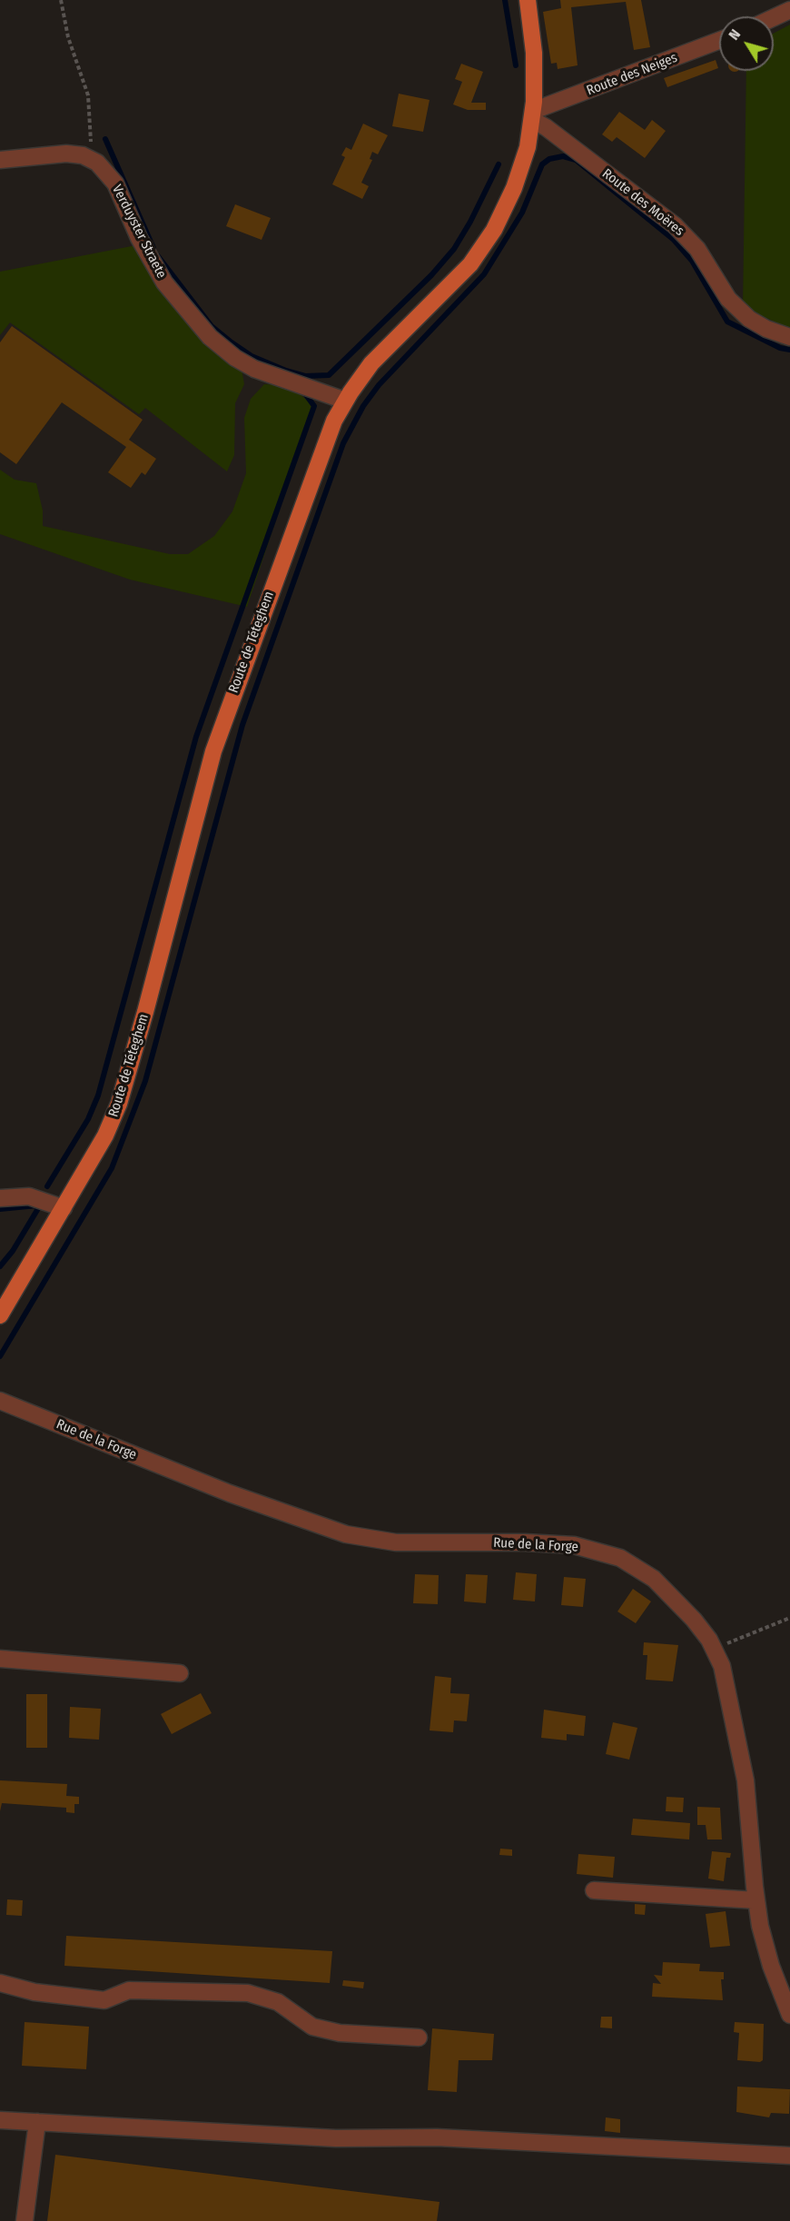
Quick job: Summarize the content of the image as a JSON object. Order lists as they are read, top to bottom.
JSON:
{
  "streets": {
    "main road": ["Route de Téteghem"],
    "street": [
      "Route des Neiges",
      "Route des Moëres",
      "Verduyster Straete",
      "Rue de la Forge"
    ]
  },
  "crossings": [
    ["Route des Neiges", "Route des Moëres"],
    ["Route des Neiges", "Route de Téteghem"],
    ["Route des Moëres", "Route de Téteghem"],
    ["Verduyster Straete", "Route de Téteghem"]
  ],
  "north": "top left"
}
